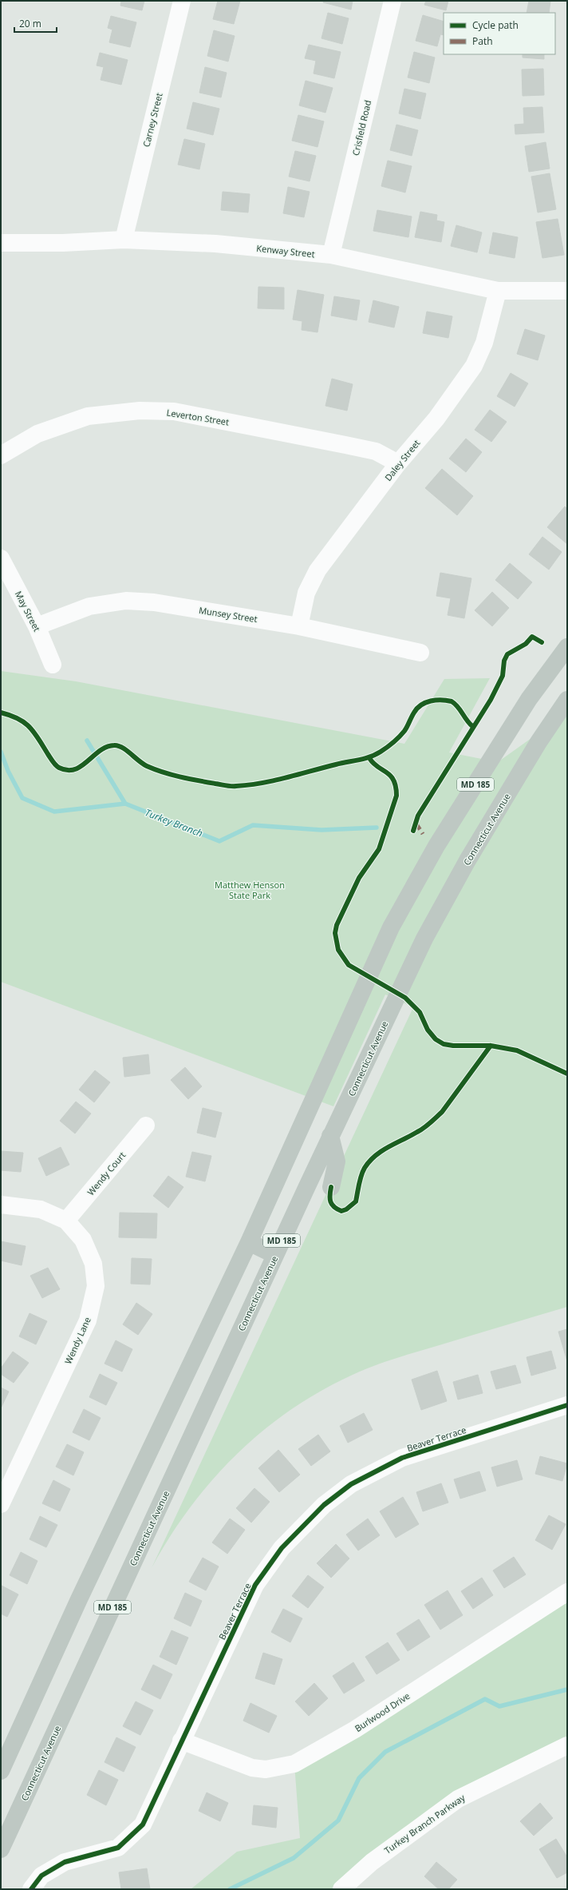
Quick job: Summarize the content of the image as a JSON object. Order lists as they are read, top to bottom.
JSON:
{
  "streets": {
    "main road": ["MD 185", "Connecticut Avenue"],
    "street": [
      "Carney Street",
      "Crisfield Road",
      "Kenway Street",
      "Leverton Street",
      "Daley Street",
      "May Street",
      "Munsey Street",
      "Wendy Court",
      "Wendy Lane",
      "Beaver Terrace",
      "Burlwood Drive",
      "Turkey Branch Parkway"
    ]
  },
  "crossings": [
    ["Carney Street", "Kenway Street"],
    ["Crisfield Road", "Kenway Street"],
    ["Kenway Street", "Daley Street"],
    ["Leverton Street", "Daley Street"],
    ["Daley Street", "Munsey Street"],
    ["May Street", "Munsey Street"],
    ["Wendy Court", "Wendy Lane"],
    ["Beaver Terrace", "Burlwood Drive"]
  ],
  "water": ["Turkey Branch"],
  "parks": ["Matthew Henson State Park"],
  "legend": ["Cycle path", "Path"],
  "scale_bar": "20 m"
}
